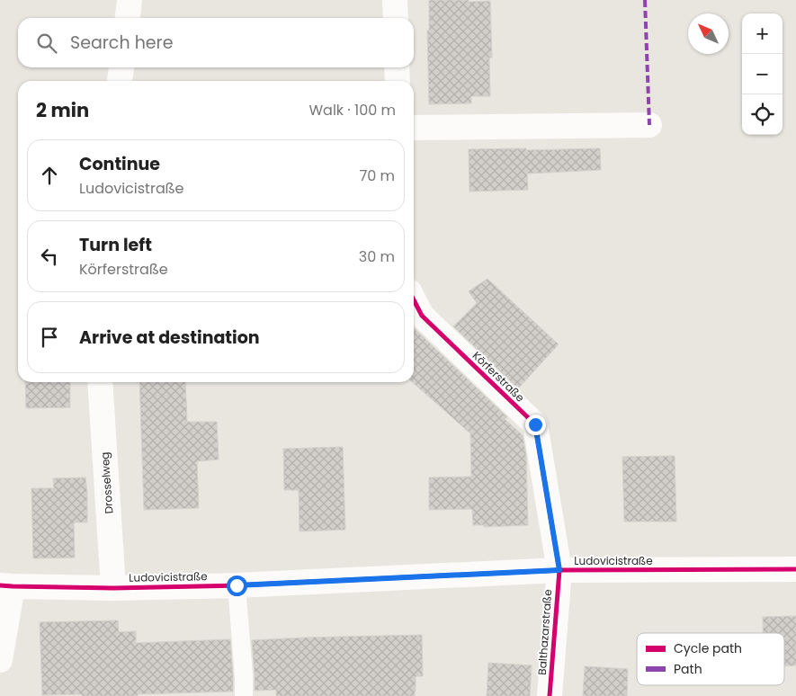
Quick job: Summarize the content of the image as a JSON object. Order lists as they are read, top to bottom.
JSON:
{
  "streets": {
    "street": [
      "Körferstraße",
      "Drosselweg",
      "Ludovicistraße",
      "Balthazarstraße"
    ]
  },
  "crossings": [
    ["Körferstraße", "Ludovicistraße"],
    ["Körferstraße", "Balthazarstraße"],
    ["Drosselweg", "Ludovicistraße"],
    ["Ludovicistraße", "Balthazarstraße"]
  ],
  "legend": ["Cycle path", "Path"],
  "north": "top left",
  "page": {
    "map_buttons": ["+", "−"],
    "search": "Search here",
    "heading": ["2 min", "Walk · 100 m"],
    "list": [
      ["Continue", "Ludovicistraße", "70 m"],
      ["Turn left", "Körferstraße", "30 m"],
      "Arrive at destination"
    ]
  }
}
